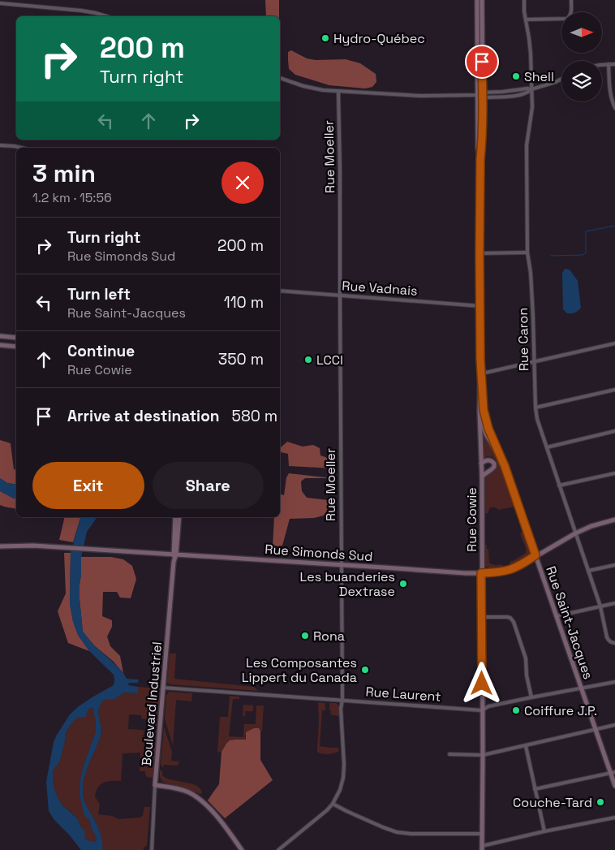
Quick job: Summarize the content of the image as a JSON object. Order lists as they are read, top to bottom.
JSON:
{
  "streets": {
    "street": [
      "Rue Moeller",
      "Rue Vadnais",
      "Rue Caron",
      "Rue Cowie",
      "Rue Simonds Sud",
      "Rue Saint-Jacques",
      "Rue Laurent",
      "Boulevard Industriel"
    ]
  },
  "crossings": [
    ["Rue Moeller", "Rue Vadnais"],
    ["Rue Moeller", "Rue Simonds Sud"],
    ["Rue Moeller", "Rue Laurent"],
    ["Rue Vadnais", "Rue Cowie"],
    ["Rue Caron", "Rue Simonds Sud"],
    ["Rue Cowie", "Rue Simonds Sud"],
    ["Rue Cowie", "Rue Saint-Jacques"],
    ["Rue Cowie", "Rue Laurent"],
    ["Rue Simonds Sud", "Rue Saint-Jacques"],
    ["Rue Simonds Sud", "Boulevard Industriel"],
    ["Rue Saint-Jacques", "Rue Laurent"],
    ["Rue Laurent", "Boulevard Industriel"]
  ],
  "places": [
    "Hydro-Québec",
    "Shell",
    "LCCI",
    "Les buanderies Dextrase",
    "Rona",
    "Les Composantes Lippert du Canada",
    "Coiffure J.P.",
    "Couche-Tard"
  ],
  "north": "right",
  "page": {
    "turn": ["200 m", "Turn right"],
    "heading": ["3 min", "1.2 km · 15:56"],
    "list": [
      {
        "name": "Turn right",
        "note": "Rue Simonds Sud",
        "value": "200 m"
      },
      {
        "name": "Turn left",
        "note": "Rue Saint-Jacques",
        "value": "110 m"
      },
      {
        "name": "Continue",
        "note": "Rue Cowie",
        "value": "350 m"
      },
      {
        "name": "Arrive at destination",
        "value": "580 m"
      }
    ],
    "buttons": ["Exit", "Share"]
  }
}
